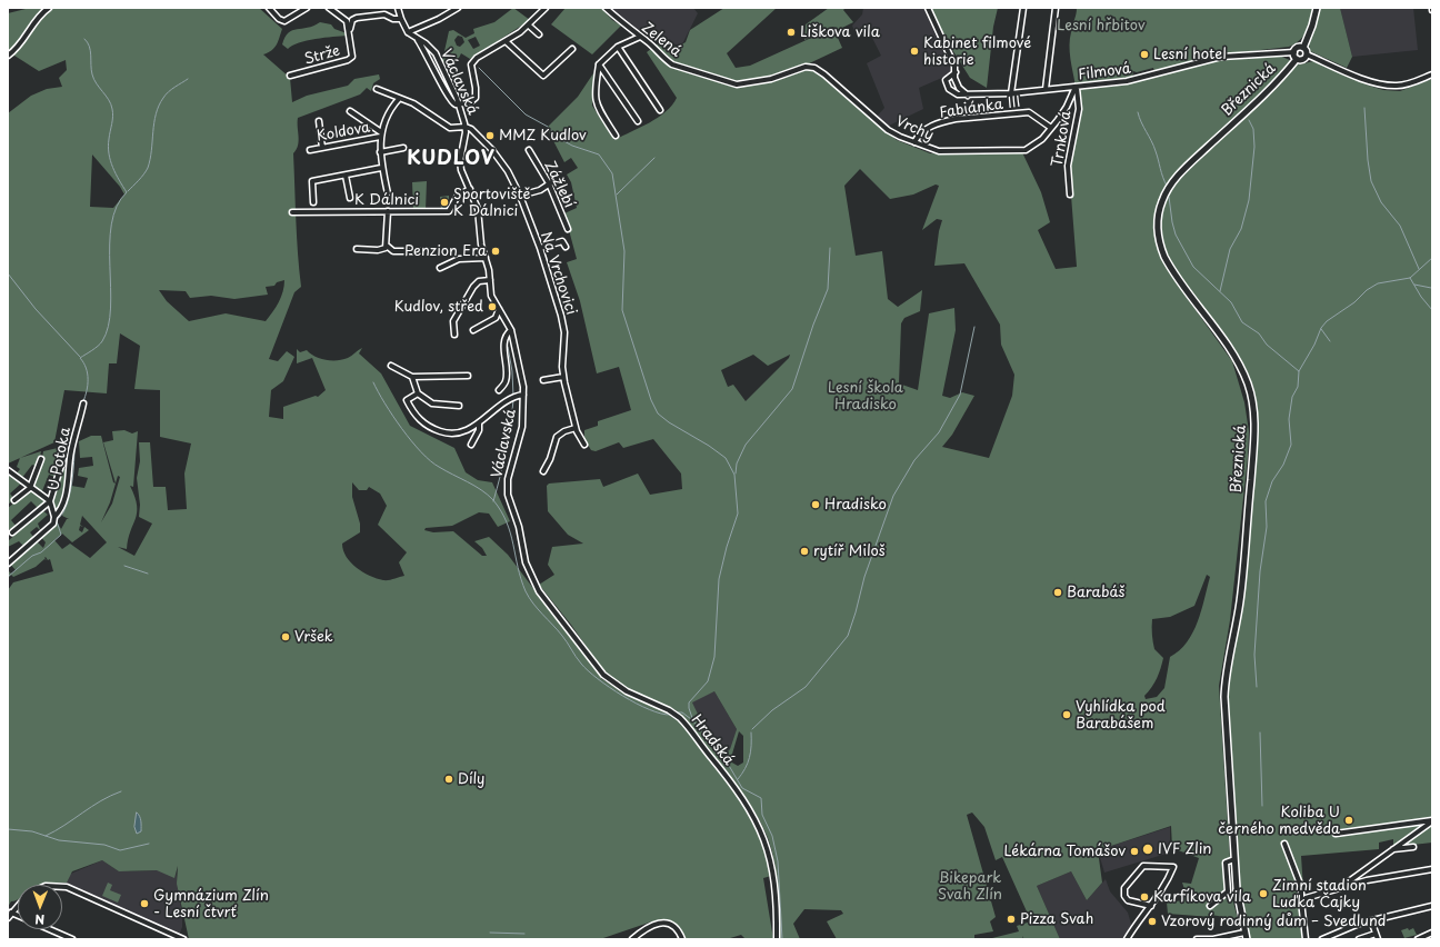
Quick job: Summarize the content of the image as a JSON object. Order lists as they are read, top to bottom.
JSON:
{
  "streets": {
    "main road": ["Březnická"],
    "street": [
      "Zelená",
      "Strže",
      "Filmová",
      "Václavská",
      "Fabiánka III",
      "Vrchy",
      "Koldova",
      "Trnková",
      "Zážlebí",
      "K Dálnici",
      "Na Vrchovici",
      "U Potoka",
      "Hradská"
    ]
  },
  "crossings": [
    ["Zelená", "Vrchy"],
    ["Filmová", "Březnická"],
    ["Filmová", "Vrchy"],
    ["Filmová", "Trnková"],
    ["Václavská", "K Dálnici"],
    ["Václavská", "Na Vrchovici"],
    ["Václavská", "Hradská"],
    ["Fabiánka III", "Vrchy"],
    ["Vrchy", "Trnková"]
  ],
  "districts": ["KUDLOV"],
  "parks": ["Lesní hřbitov", "Lesní škola Hradisko", "Bikepark Svah Zlín"],
  "places": [
    "Liškova vila",
    "Kabinet filmové historie",
    "Lesní hotel",
    "MMZ Kudlov",
    "Sportoviště K Dálnici",
    "Penzion Era",
    "Kudlov, střed",
    "Hradisko",
    "rytíř Miloš",
    "Barabáš",
    "Vršek",
    "Vyhlídka pod Barabášem",
    "Díly",
    "Koliba U černého medvěda",
    "IVF Zlin",
    "Lékárna Tomášov",
    "Zimní stadion Luďka Čajky",
    "Karfíkova vila",
    "Gymnázium Zlín - Lesní čtvrť",
    "Pizza Svah",
    "Vzorový rodinný dům – Svedlund"
  ],
  "north": "bottom"
}
